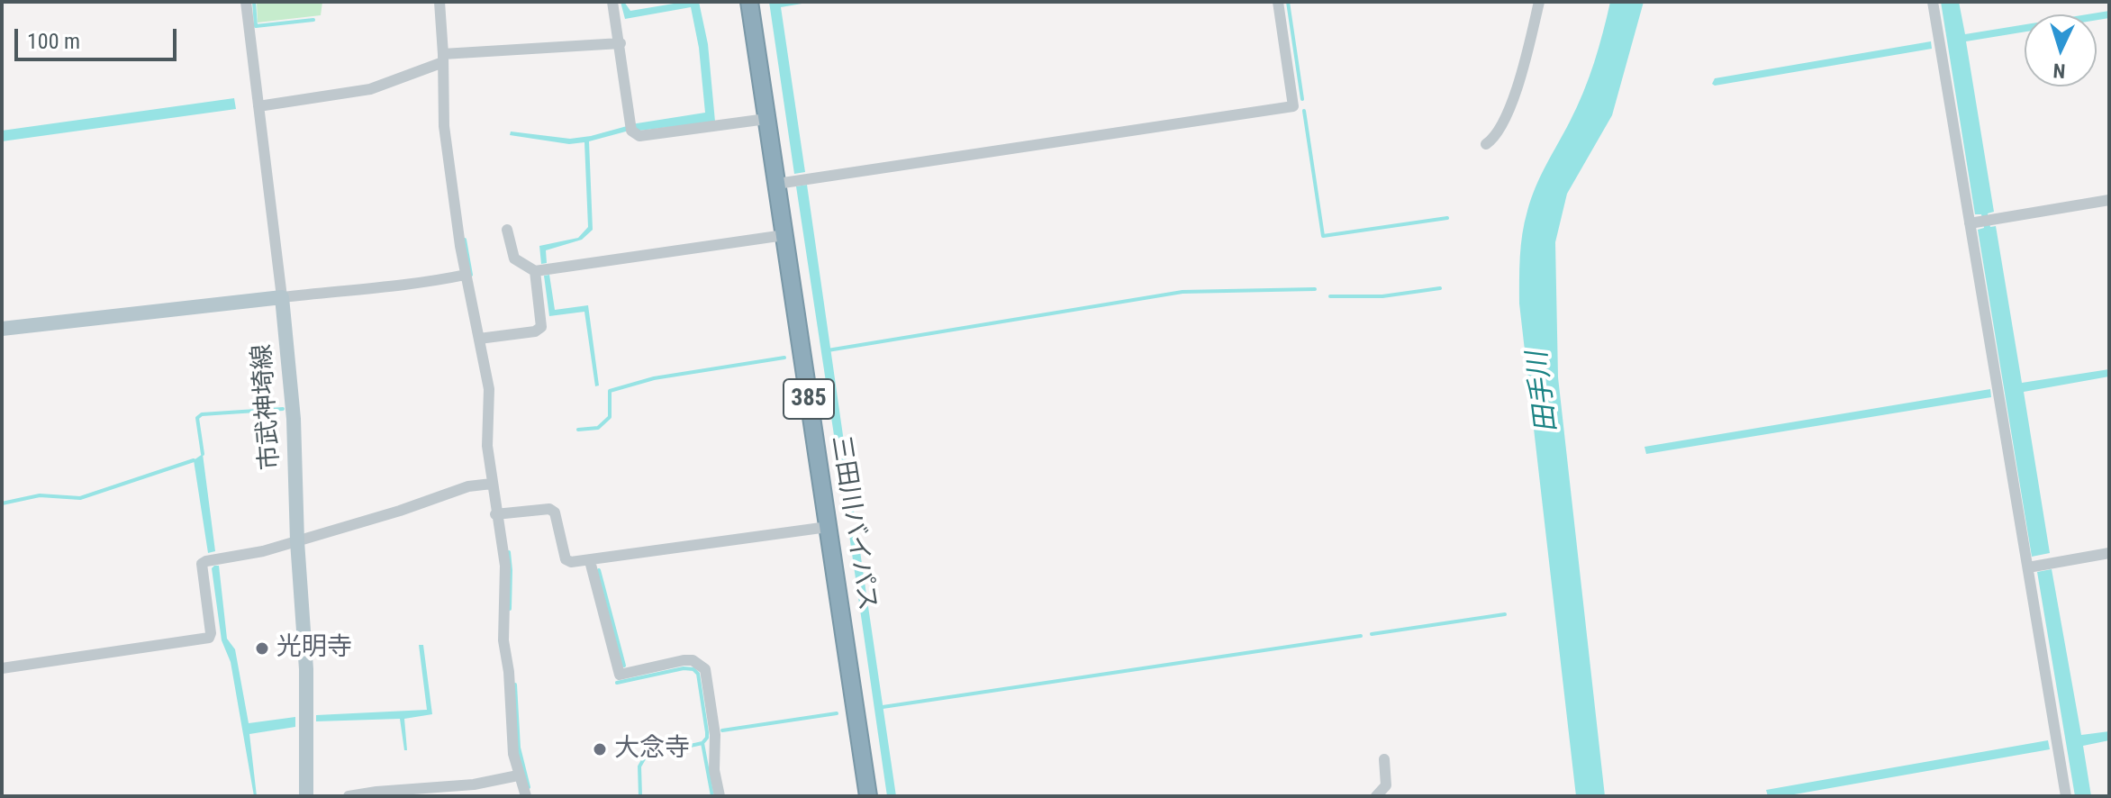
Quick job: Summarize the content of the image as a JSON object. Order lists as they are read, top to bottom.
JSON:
{
  "streets": {
    "highway": ["385", "三田川バイパス"],
    "main road": ["市武神埼線"]
  },
  "water": ["田手川"],
  "places": ["光明寺", "大念寺"],
  "scale_bar": "100 m",
  "north": "bottom"
}
